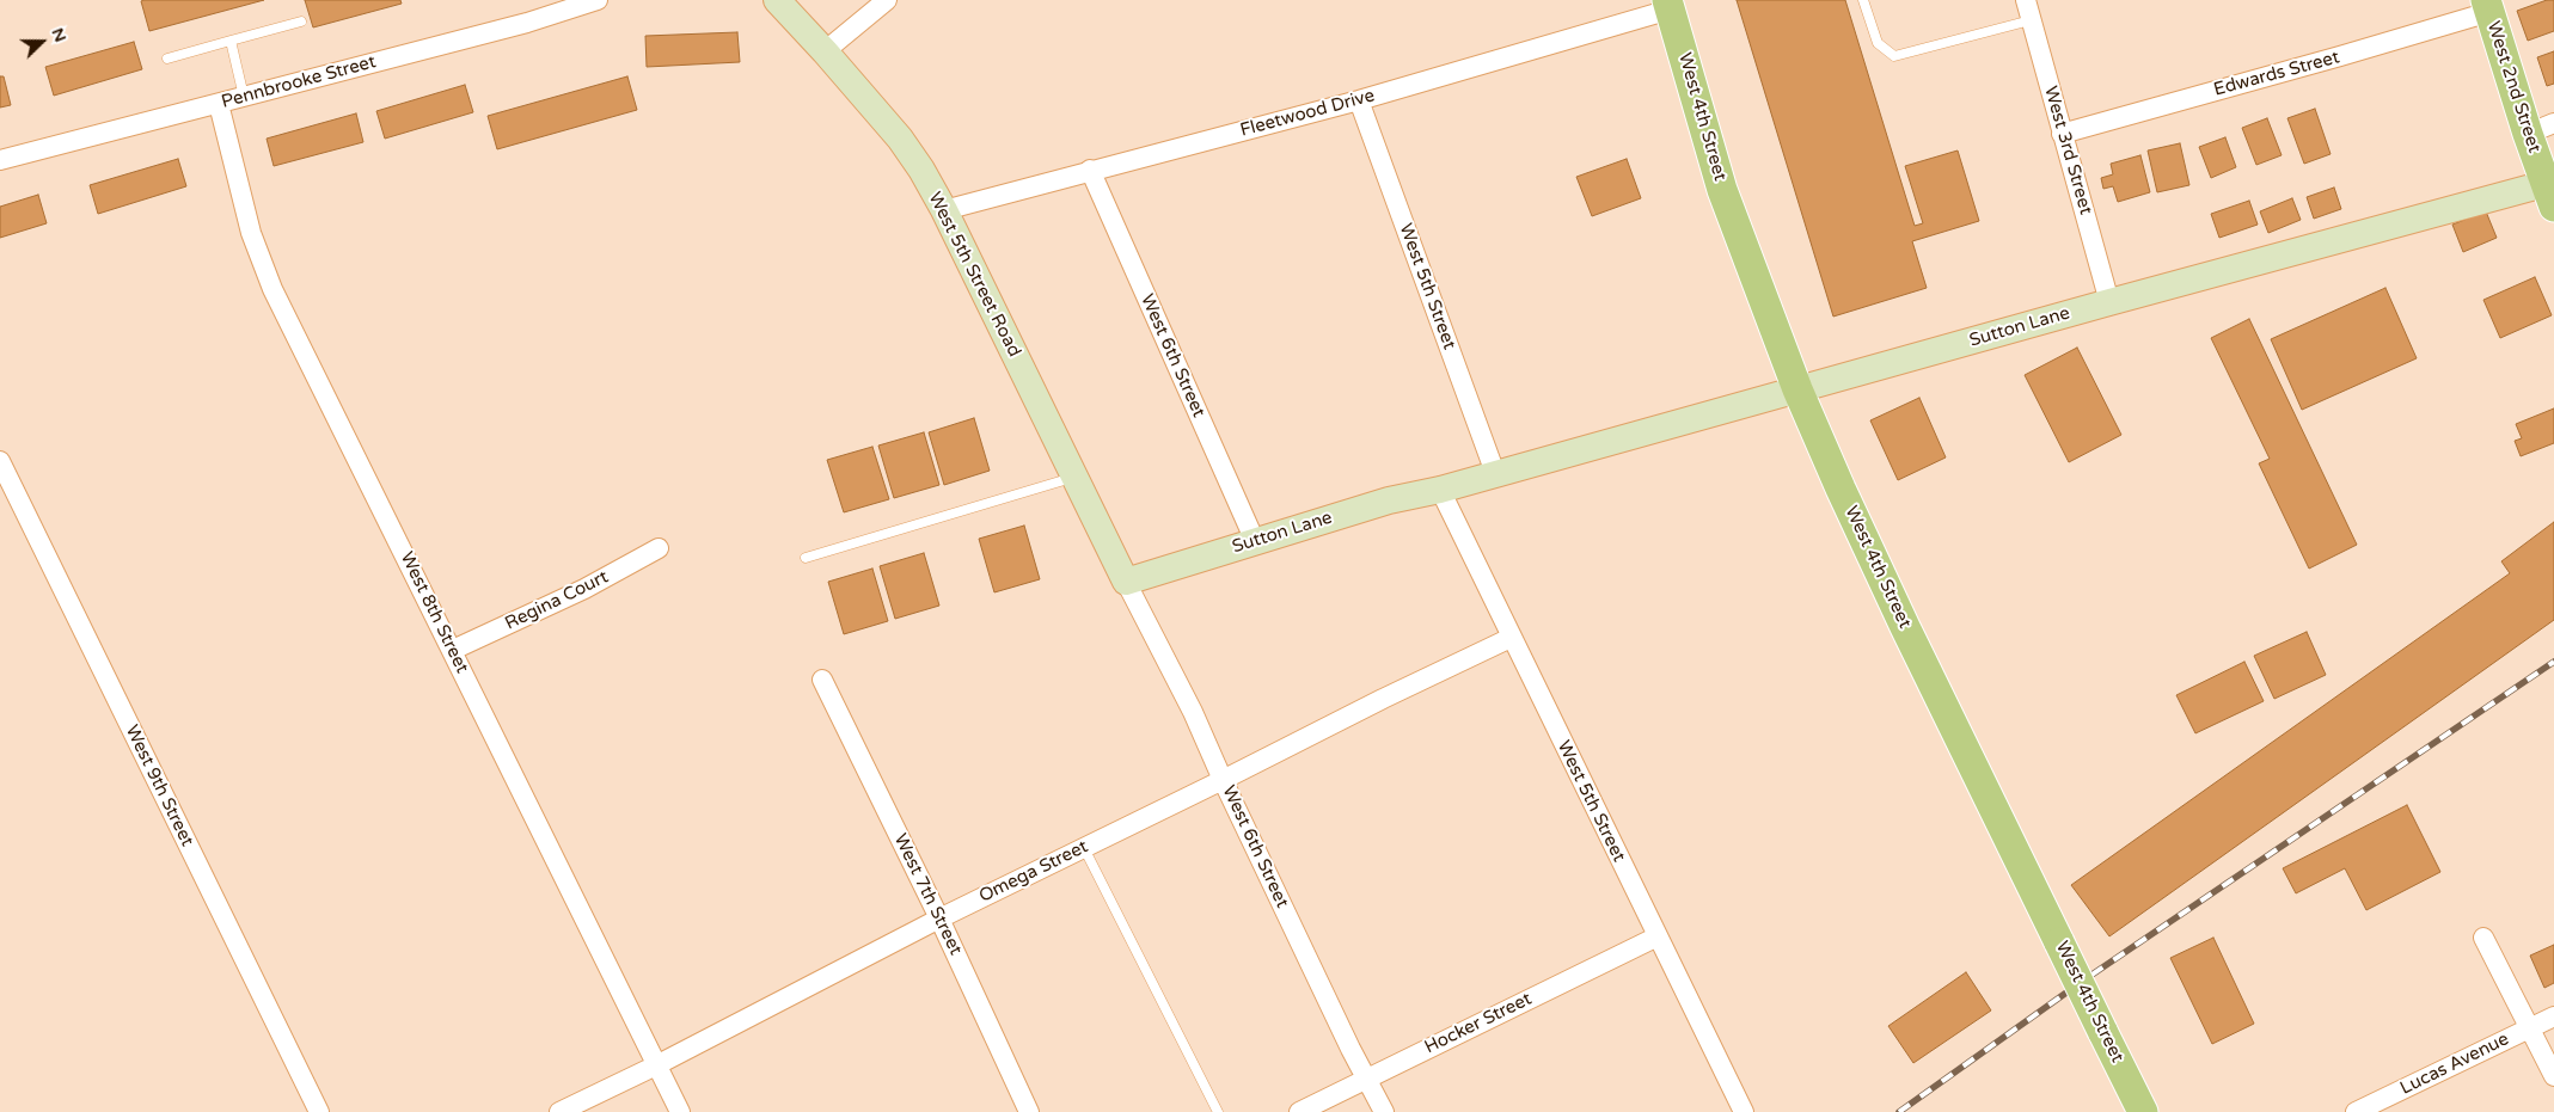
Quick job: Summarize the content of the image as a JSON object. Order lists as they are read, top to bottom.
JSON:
{
  "streets": {
    "main road": ["West 2nd Street", "West 4th Street"],
    "street": [
      "Edwards Street",
      "Pennbrooke Street",
      "Fleetwood Drive",
      "West 3rd Street",
      "West 5th Street Road",
      "West 5th Street",
      "Sutton Lane",
      "West 6th Street",
      "Regina Court",
      "West 8th Street",
      "West 9th Street",
      "Omega Street",
      "West 7th Street",
      "Hocker Street",
      "Lucas Avenue"
    ]
  },
  "crossings": [
    ["Edwards Street", "West 2nd Street"],
    ["Edwards Street", "West 3rd Street"],
    ["Pennbrooke Street", "West 8th Street"],
    ["West 2nd Street", "Sutton Lane"],
    ["Fleetwood Drive", "West 4th Street"],
    ["Fleetwood Drive", "West 5th Street Road"],
    ["Fleetwood Drive", "West 5th Street"],
    ["Fleetwood Drive", "West 6th Street"],
    ["West 4th Street", "Sutton Lane"],
    ["West 3rd Street", "Sutton Lane"],
    ["West 5th Street Road", "Sutton Lane"],
    ["West 5th Street Road", "West 6th Street"],
    ["West 5th Street", "Sutton Lane"],
    ["West 5th Street", "Omega Street"],
    ["West 5th Street", "Hocker Street"],
    ["Sutton Lane", "West 6th Street"],
    ["West 6th Street", "Omega Street"],
    ["West 6th Street", "Hocker Street"],
    ["Regina Court", "West 8th Street"],
    ["West 8th Street", "Omega Street"],
    ["Omega Street", "West 7th Street"]
  ],
  "north": "right"
}
